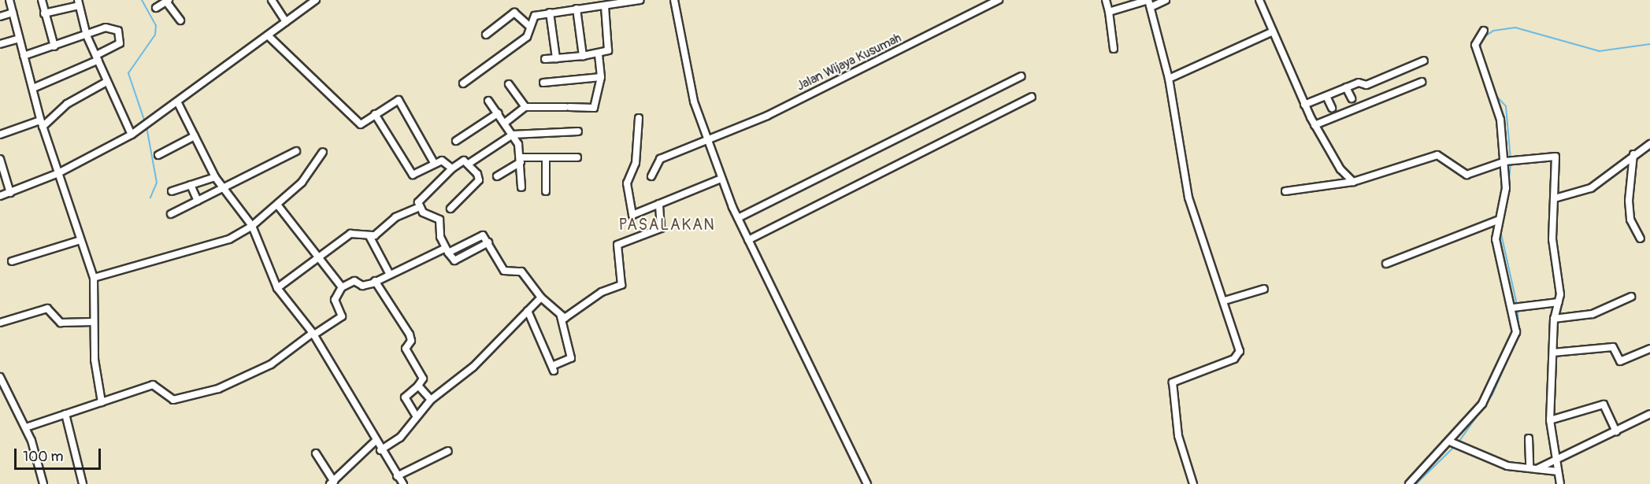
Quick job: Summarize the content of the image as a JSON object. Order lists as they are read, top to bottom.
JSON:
{
  "streets": {
    "street": ["Jalan Wijaya Kusumah"]
  },
  "districts": ["PASALAKAN"],
  "scale_bar": "100 m"
}
